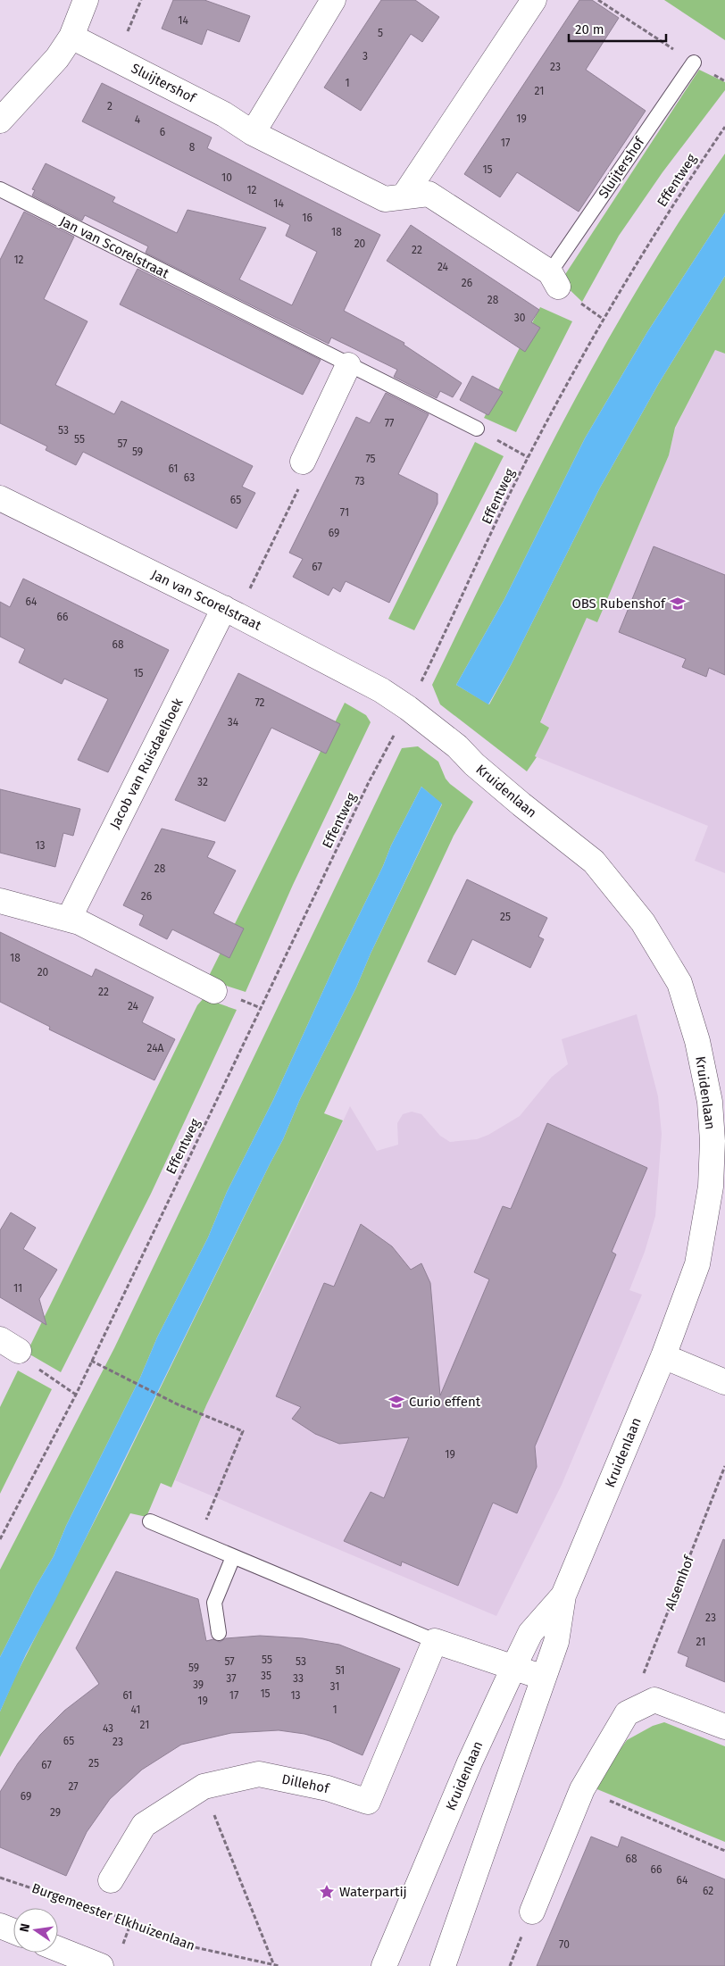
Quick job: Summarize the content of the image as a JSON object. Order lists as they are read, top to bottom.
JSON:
{
  "streets": {
    "street": [
      "Sluijtershof",
      "Jan van Scorelstraat",
      "Jacob van Ruisdaelhoek",
      "Kruidenlaan",
      "Dillehof"
    ],
    "path": ["Effentweg", "Alsemhof", "Burgemeester Elkhuizenlaan"]
  },
  "crossings": [
    ["Effentweg", "Jan van Scorelstraat"],
    ["Effentweg", "Kruidenlaan"],
    ["Jan van Scorelstraat", "Jacob van Ruisdaelhoek"],
    ["Jan van Scorelstraat", "Kruidenlaan"]
  ],
  "places": {
    "school or university": ["OBS Rubenshof", "Curio effent"],
    "place": ["Waterpartij"]
  },
  "house_numbers": [
    "14",
    "5",
    "3",
    "23",
    "1",
    "21",
    "2",
    "19",
    "4",
    "6",
    "17",
    "8",
    "15",
    "10",
    "12",
    "14",
    "16",
    "18",
    "20",
    "22",
    "12",
    "24",
    "26",
    "28",
    "30",
    "77",
    "53",
    "55",
    "57",
    "59",
    "75",
    "61",
    "63",
    "73",
    "65",
    "71",
    "69",
    "67",
    "64",
    "66",
    "68",
    "15",
    "72",
    "34",
    "32",
    "13",
    "28",
    "26",
    "25",
    "18",
    "20",
    "22",
    "24",
    "24A",
    "11",
    "19",
    "23",
    "21",
    "55",
    "57",
    "53",
    "59",
    "51",
    "35",
    "37",
    "33",
    "39",
    "31",
    "15",
    "61",
    "17",
    "13",
    "19",
    "41",
    "1",
    "21",
    "43",
    "65",
    "23",
    "25",
    "67",
    "27",
    "69",
    "29",
    "68",
    "66",
    "64",
    "62",
    "70"
  ],
  "scale_bar": "20 m",
  "north": "left"
}
